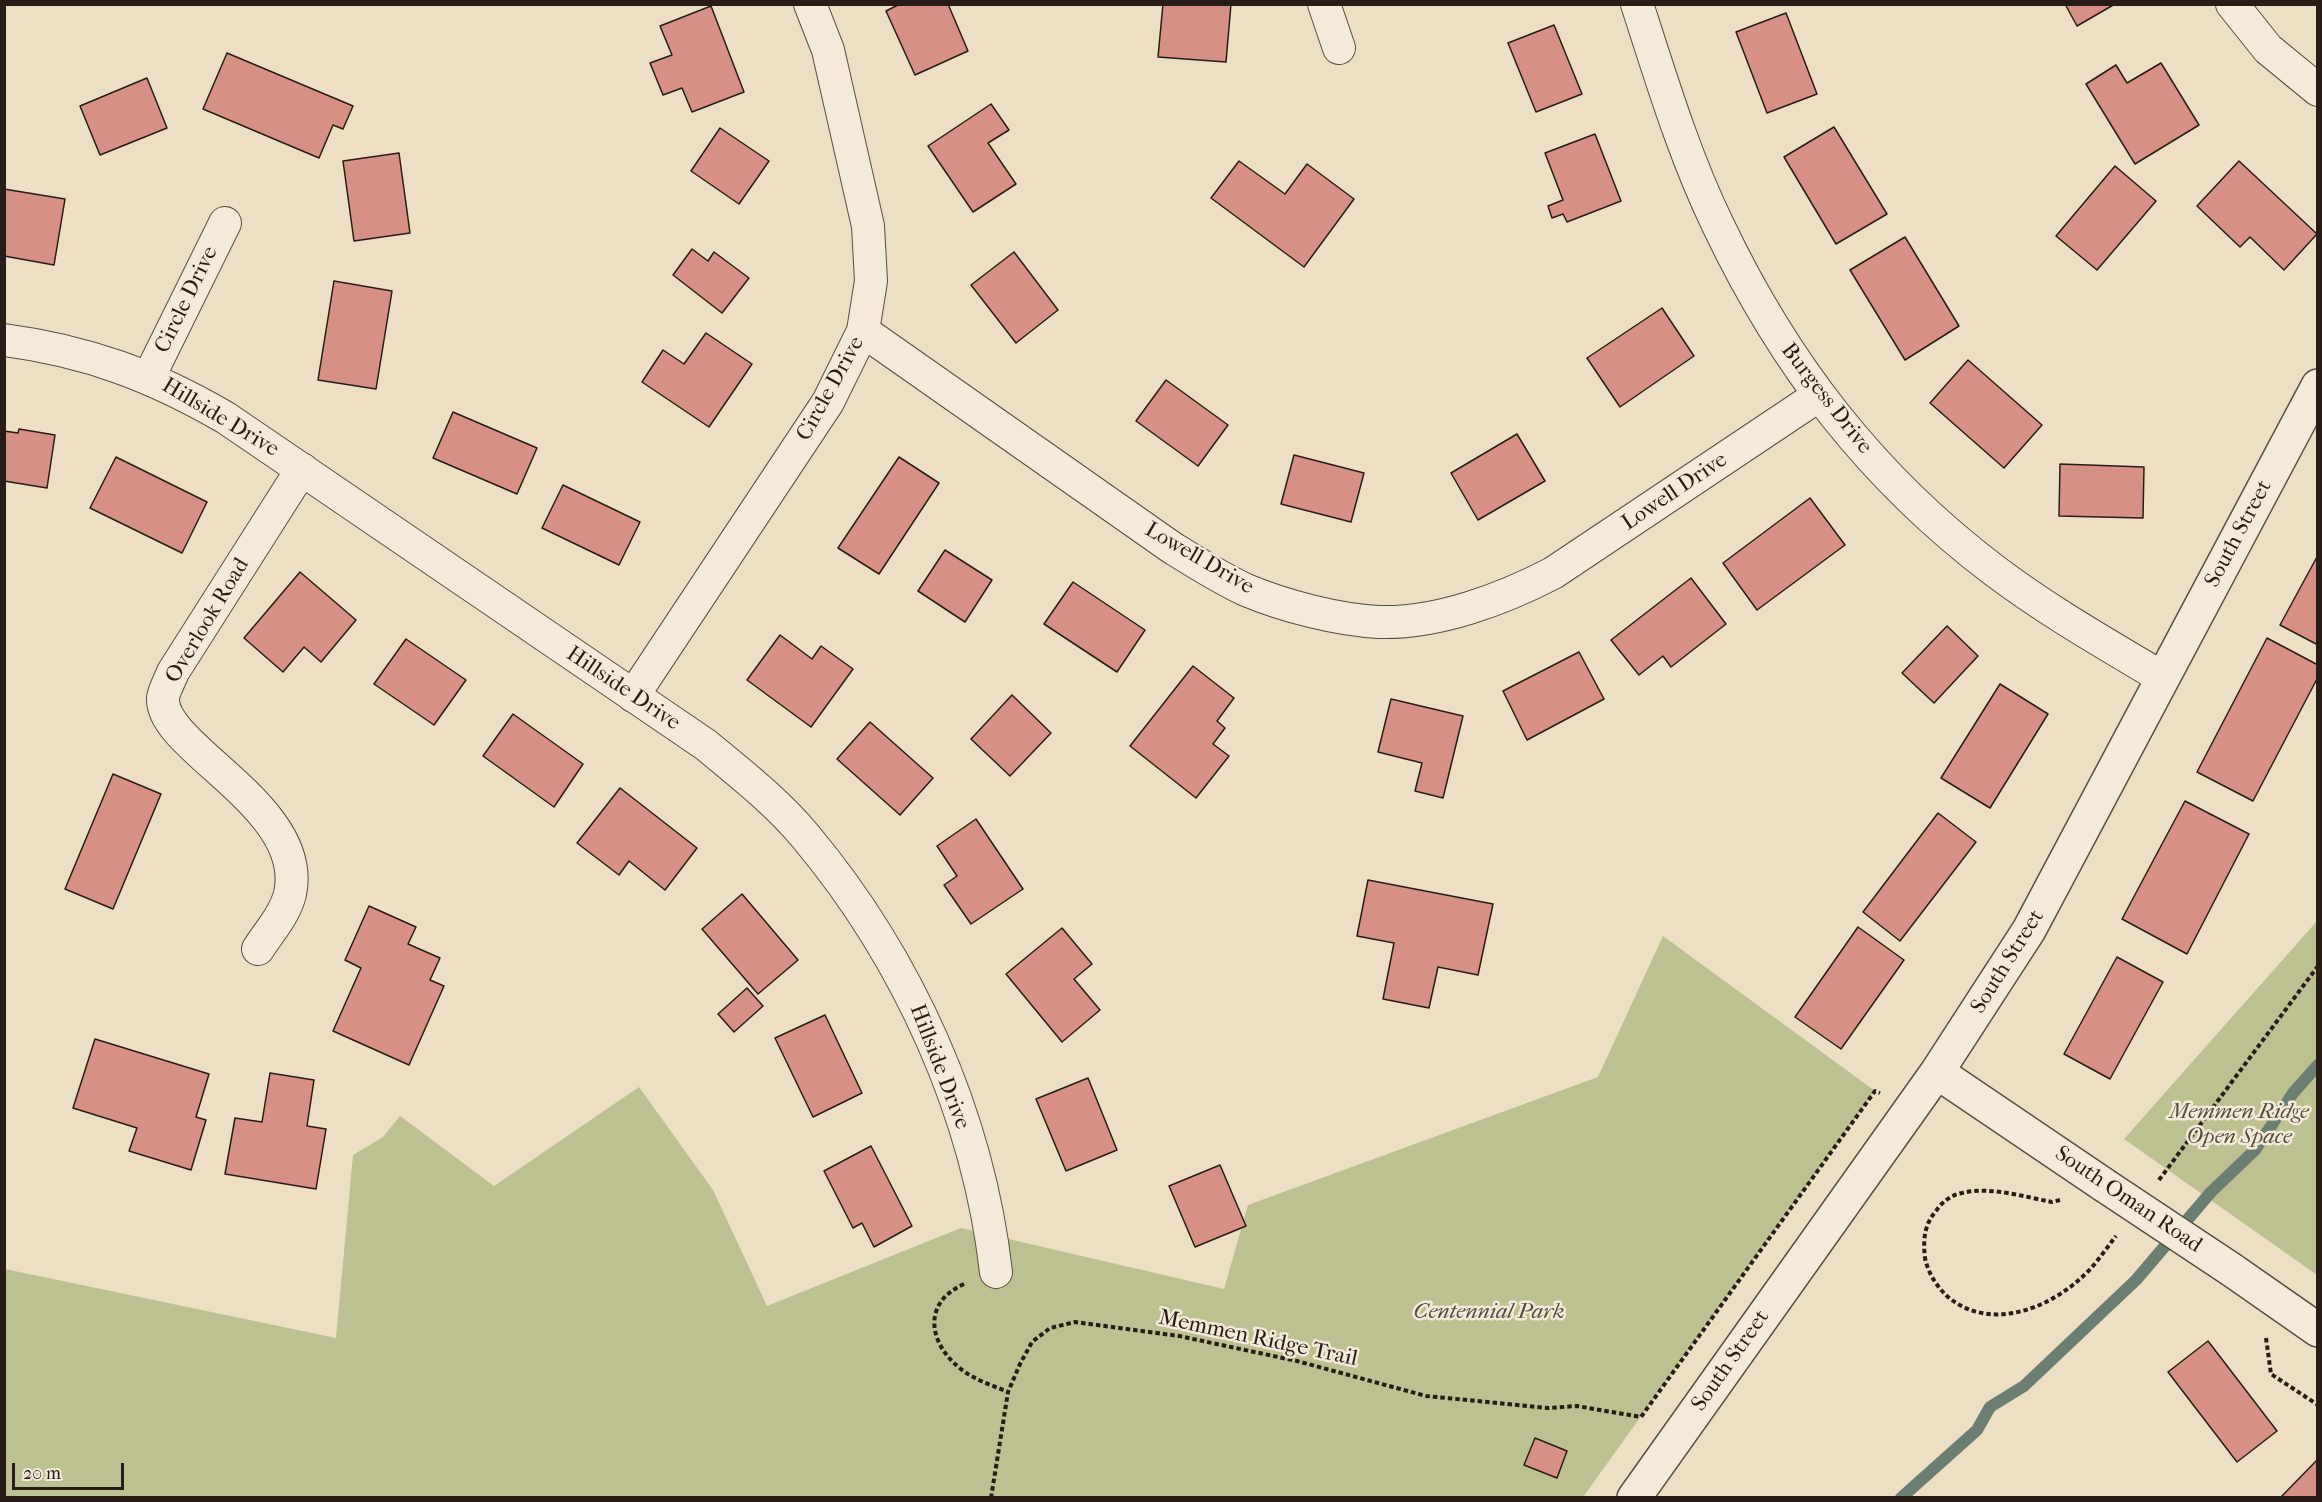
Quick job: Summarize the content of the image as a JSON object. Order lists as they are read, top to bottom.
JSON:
{
  "streets": {
    "street": [
      "Circle Drive",
      "Burgess Drive",
      "Hillside Drive",
      "Lowell Drive",
      "South Street",
      "Overlook Road",
      "South Oman Road"
    ],
    "path": ["Memmen Ridge Trail"]
  },
  "crossings": [
    ["Circle Drive", "Hillside Drive"],
    ["Circle Drive", "Lowell Drive"],
    ["Burgess Drive", "Lowell Drive"],
    ["Burgess Drive", "South Street"],
    ["Hillside Drive", "Overlook Road"],
    ["South Street", "South Oman Road"]
  ],
  "parks": ["Memmen Ridge Open Space", "Centennial Park"],
  "scale_bar": "20 m"
}
